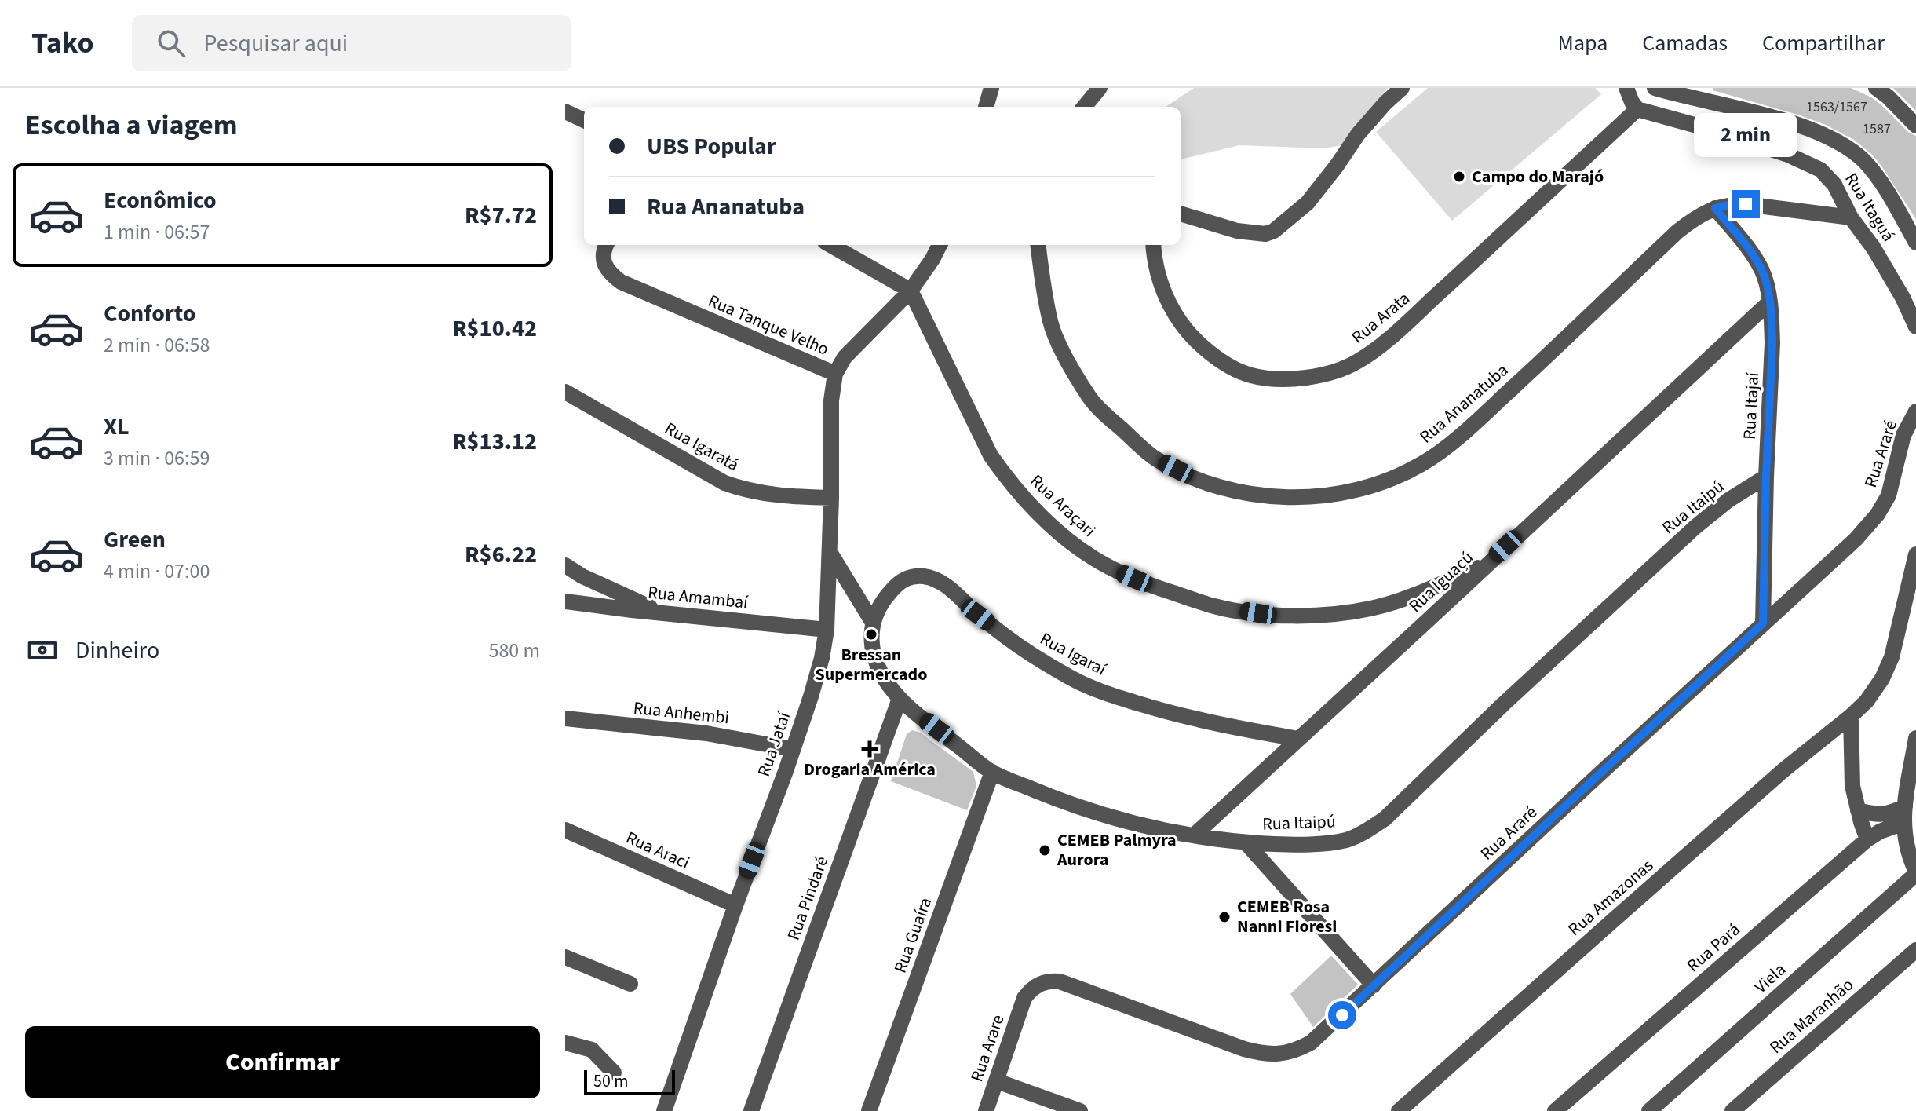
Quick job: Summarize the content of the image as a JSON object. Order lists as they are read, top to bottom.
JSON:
{
  "streets": {
    "street": [
      "Rua Itaguá",
      "Rua Arata",
      "Rua Tanque Velho",
      "Rua Ananatuba",
      "Rua Itajaí",
      "Rua Igaratá",
      "Rua Araré",
      "Rua Araçari",
      "Rua Itaipú",
      "Rua Iguaçú",
      "Rua Amambaí",
      "Rua Igaraí",
      "Rua Anhembi",
      "Rua Jataí",
      "Rua Araci",
      "Rua Amazonas",
      "Rua Pindaré",
      "Rua Guaíra",
      "Rua Pará",
      "Viela",
      "Rua Maranhão",
      "Rua Arare"
    ]
  },
  "crossings": [
    ["Rua Itaguá", "Rua Arata"],
    ["Rua Itaguá", "Rua Ananatuba"],
    ["Rua Tanque Velho", "Rua Araçari"],
    ["Rua Tanque Velho", "Rua Jataí"],
    ["Rua Ananatuba", "Rua Itajaí"],
    ["Rua Itajaí", "Rua Araré"],
    ["Rua Itajaí", "Rua Itaipú"],
    ["Rua Itajaí", "Rua Iguaçú"],
    ["Rua Igaratá", "Rua Jataí"],
    ["Rua Araré", "Rua Arare"],
    ["Rua Araçari", "Rua Iguaçú"],
    ["Rua Itaipú", "Rua Iguaçú"],
    ["Rua Itaipú", "Rua Igaraí"],
    ["Rua Itaipú", "Rua Pindaré"],
    ["Rua Itaipú", "Rua Guaíra"],
    ["Rua Iguaçú", "Rua Igaraí"],
    ["Rua Amambaí", "Rua Jataí"],
    ["Rua Anhembi", "Rua Jataí"],
    ["Rua Jataí", "Rua Araci"]
  ],
  "places": {
    "other": [
      "Campo do Marajó",
      "Bressan Supermercado",
      "CEMEB Palmyra Aurora",
      "CEMEB Rosa Nanni Fioresi"
    ],
    "health": ["Drogaria América"]
  },
  "house_numbers": ["1563/1567", "1587"],
  "scale_bar": "50 m",
  "page": {
    "header": "Tako",
    "search": "Pesquisar aqui",
    "nav": ["Mapa", "Camadas", "Compartilhar"],
    "heading": "Escolha a viagem",
    "banner": ["UBS Popular", "Rua Ananatuba"],
    "bubble": "2 min",
    "list": [
      {
        "name": "Econômico",
        "note": "1 min · 06:57",
        "value": "R$7.72"
      },
      {
        "name": "Conforto",
        "note": "2 min · 06:58",
        "value": "R$10.42"
      },
      {
        "name": "XL",
        "note": "3 min · 06:59",
        "value": "R$13.12"
      },
      {
        "name": "Green",
        "note": "4 min · 07:00",
        "value": "R$6.22"
      }
    ],
    "pay": ["Dinheiro", "580 m"],
    "buttons": "Confirmar",
    "scale": "50 m"
  }
}
